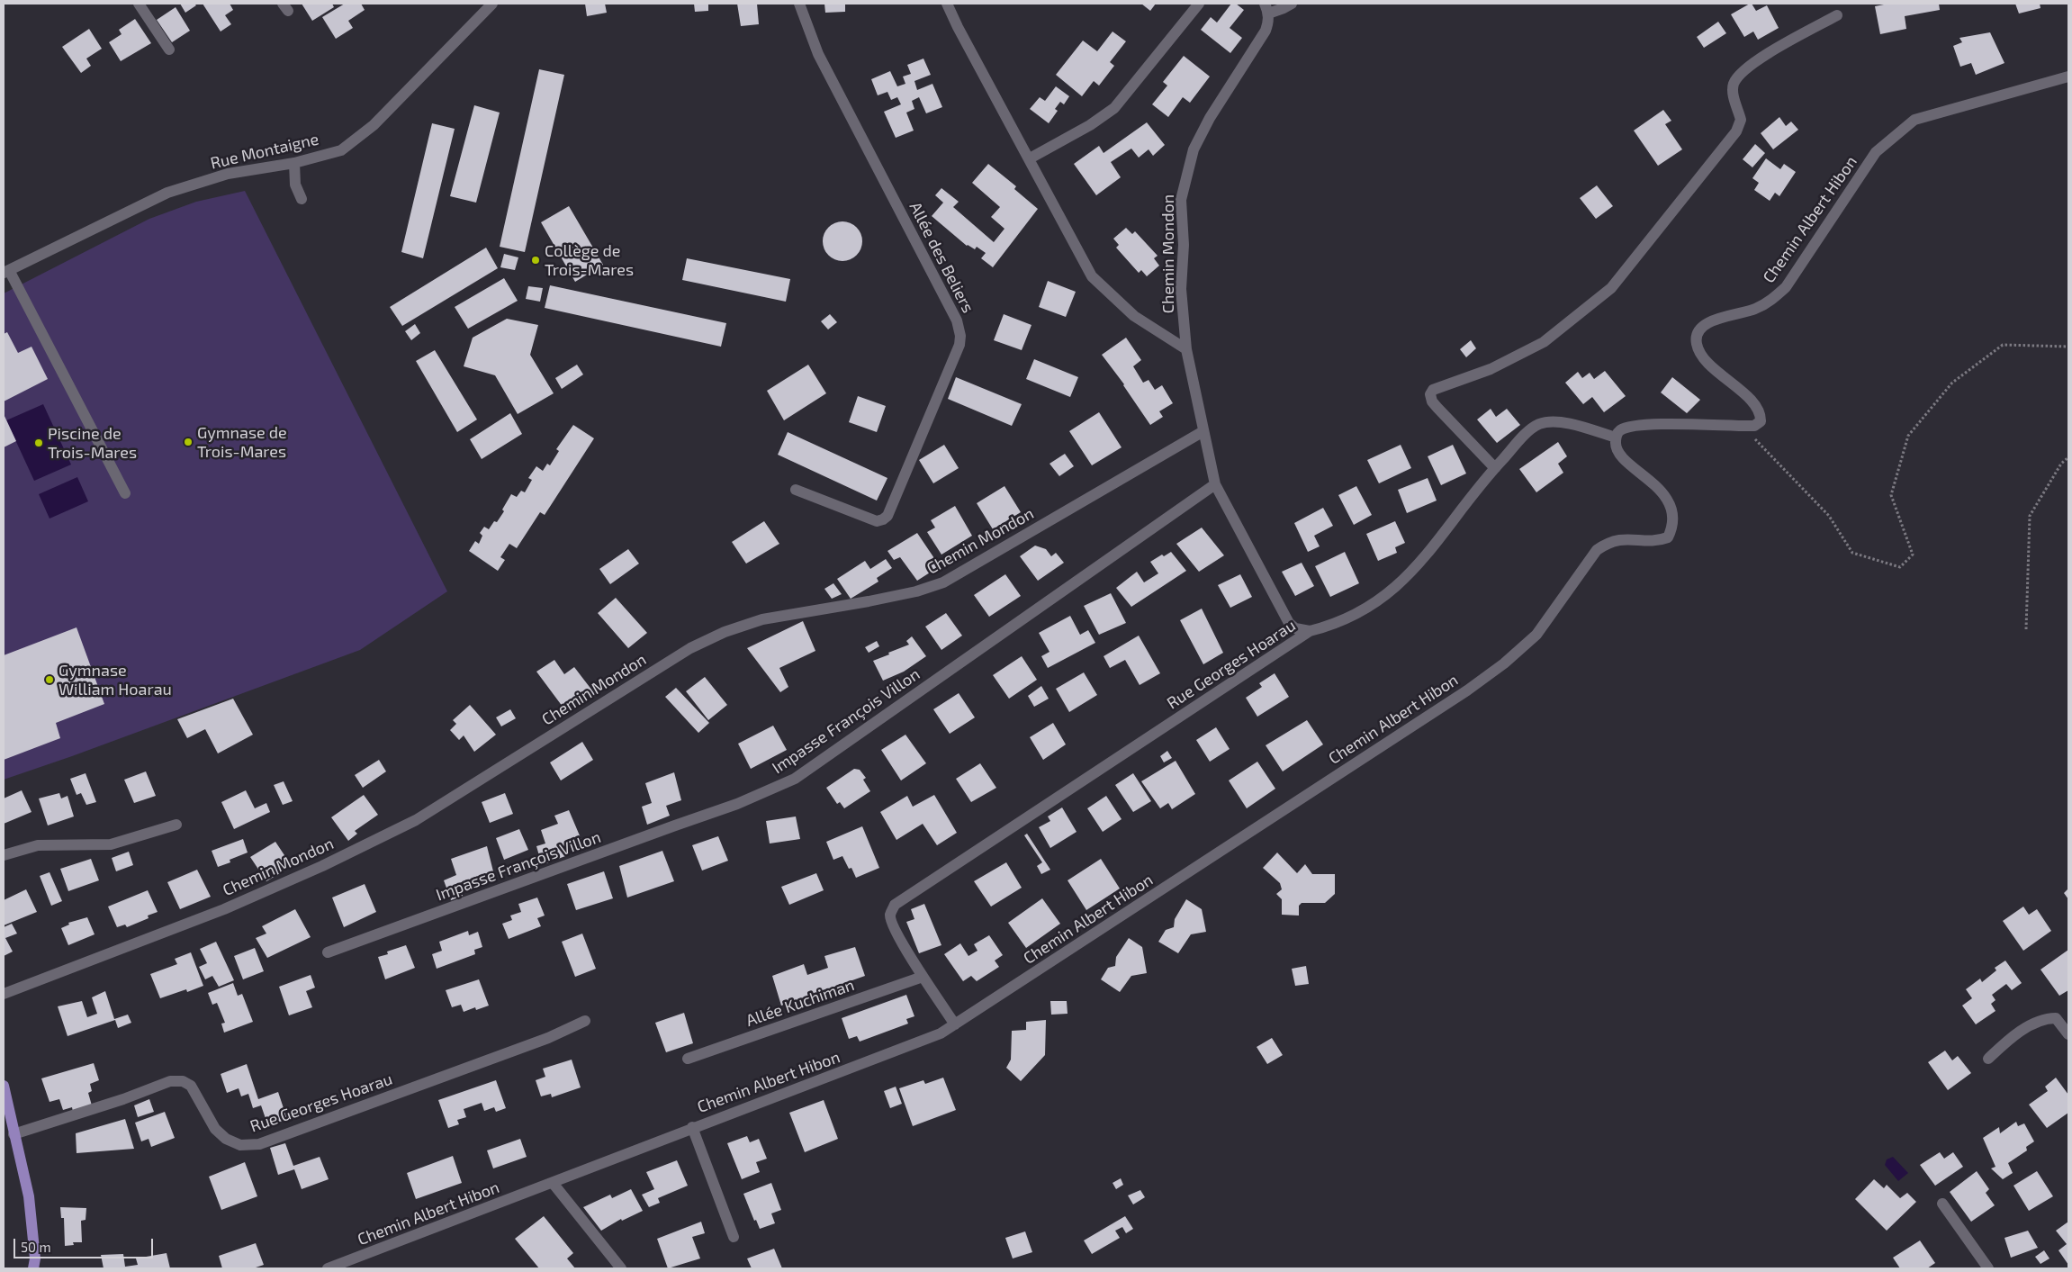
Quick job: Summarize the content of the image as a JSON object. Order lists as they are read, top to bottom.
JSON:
{
  "streets": {
    "street": [
      "Rue Montaigne",
      "Chemin Albert Hibon",
      "Chemin Mondon",
      "Allée des Beliers",
      "Rue Georges Hoarau",
      "Impasse François Villon",
      "Allée Kuchiman"
    ]
  },
  "crossings": [
    ["Chemin Albert Hibon", "Rue Georges Hoarau"],
    ["Chemin Mondon", "Rue Georges Hoarau"],
    ["Chemin Mondon", "Impasse François Villon"],
    ["Rue Georges Hoarau", "Allée Kuchiman"]
  ],
  "places": [
    "Collège de Trois-Mares",
    "Gymnase de Trois-Mares",
    "Piscine de Trois-Mares",
    "Gymnase William Hoarau"
  ],
  "scale_bar": "50 m"
}
